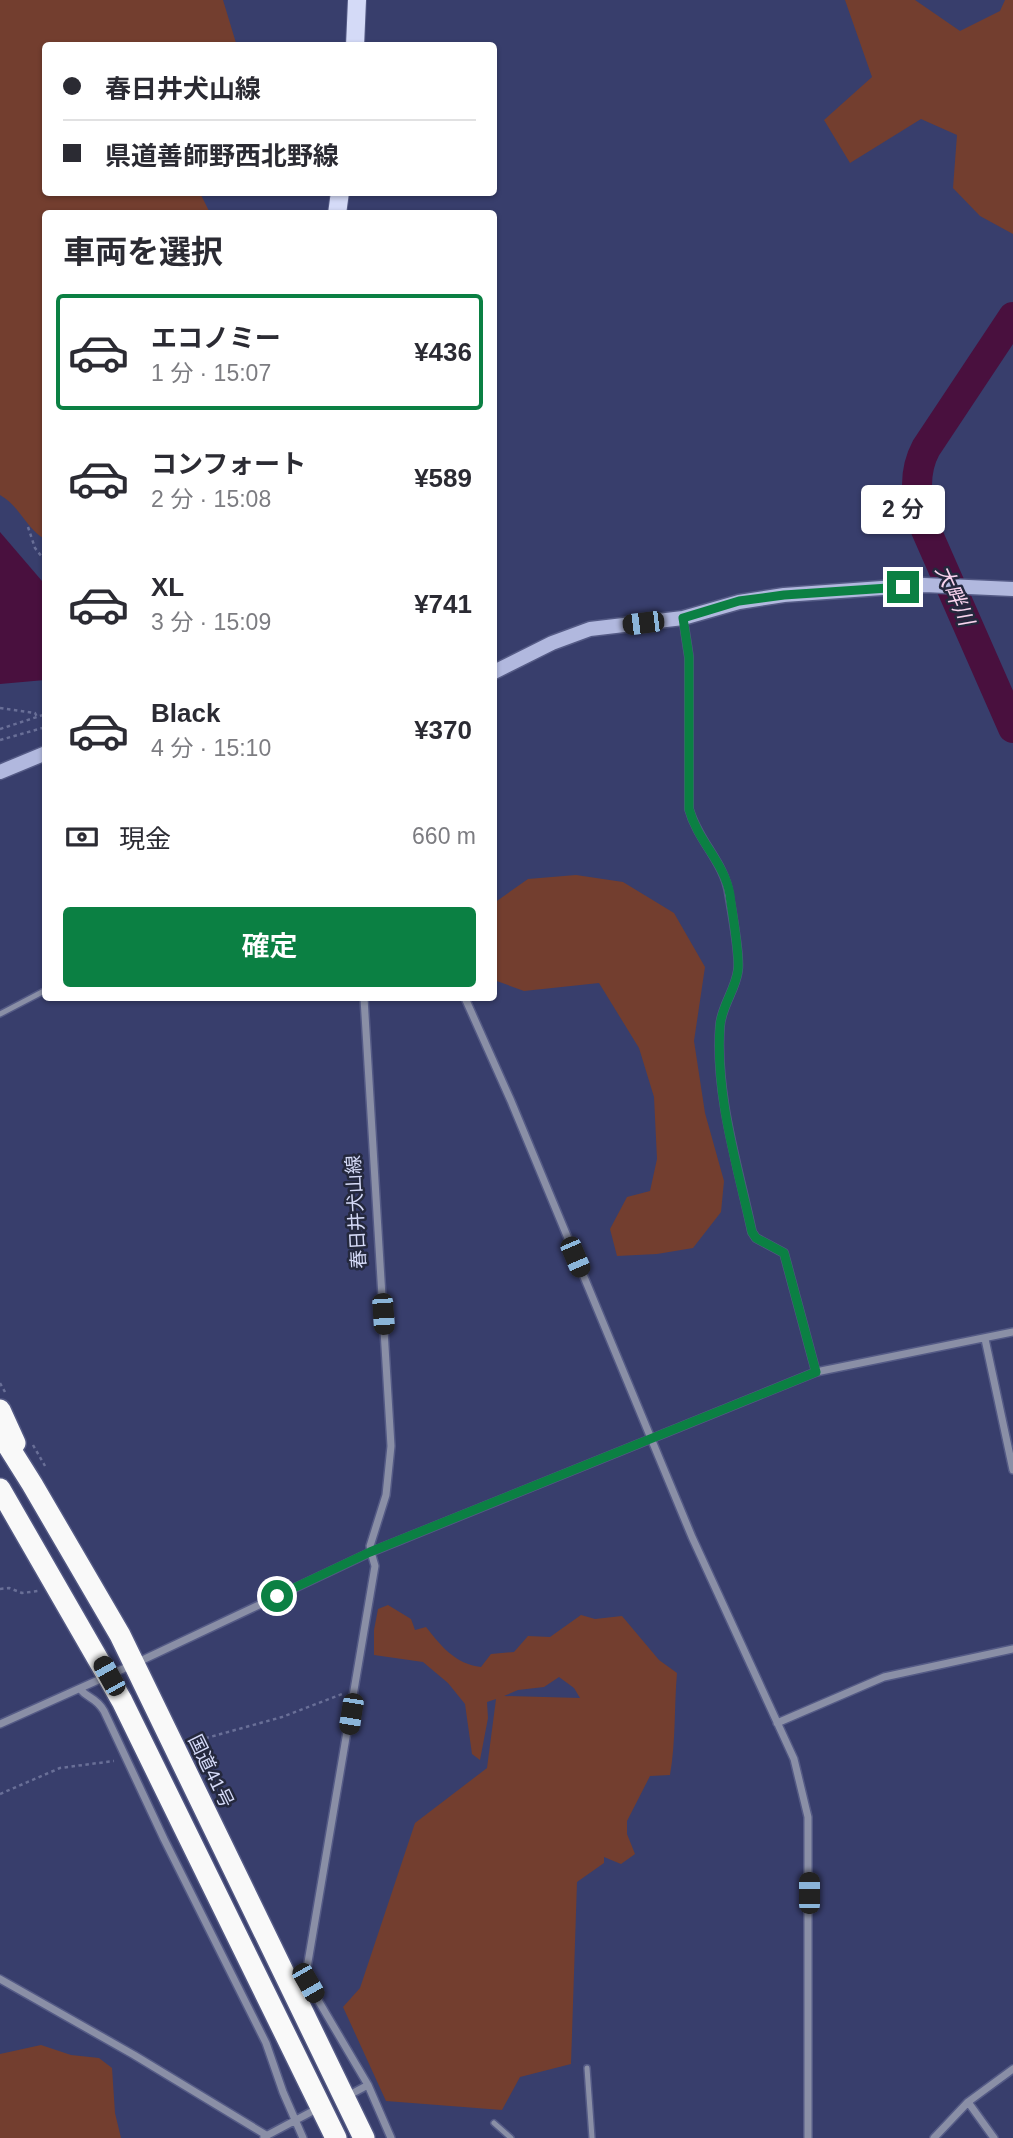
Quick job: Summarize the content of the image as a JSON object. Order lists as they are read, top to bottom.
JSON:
{
  "streets": {
    "highway": ["国道41号"],
    "street": ["春日井犬山線"]
  },
  "water": ["大畔川"],
  "page": {
    "banner": ["春日井犬山線", "県道善師野西北野線"],
    "heading": "車両を選択",
    "list": [
      {
        "name": "エコノミー",
        "note": "1 分 · 15:07",
        "value": "¥436"
      },
      {
        "name": "コンフォート",
        "note": "2 分 · 15:08",
        "value": "¥589"
      },
      {
        "name": "XL",
        "note": "3 分 · 15:09",
        "value": "¥741"
      },
      {
        "name": "Black",
        "note": "4 分 · 15:10",
        "value": "¥370"
      }
    ],
    "bubble": "2 分",
    "pay": ["現金", "660 m"],
    "buttons": "確定"
  }
}
